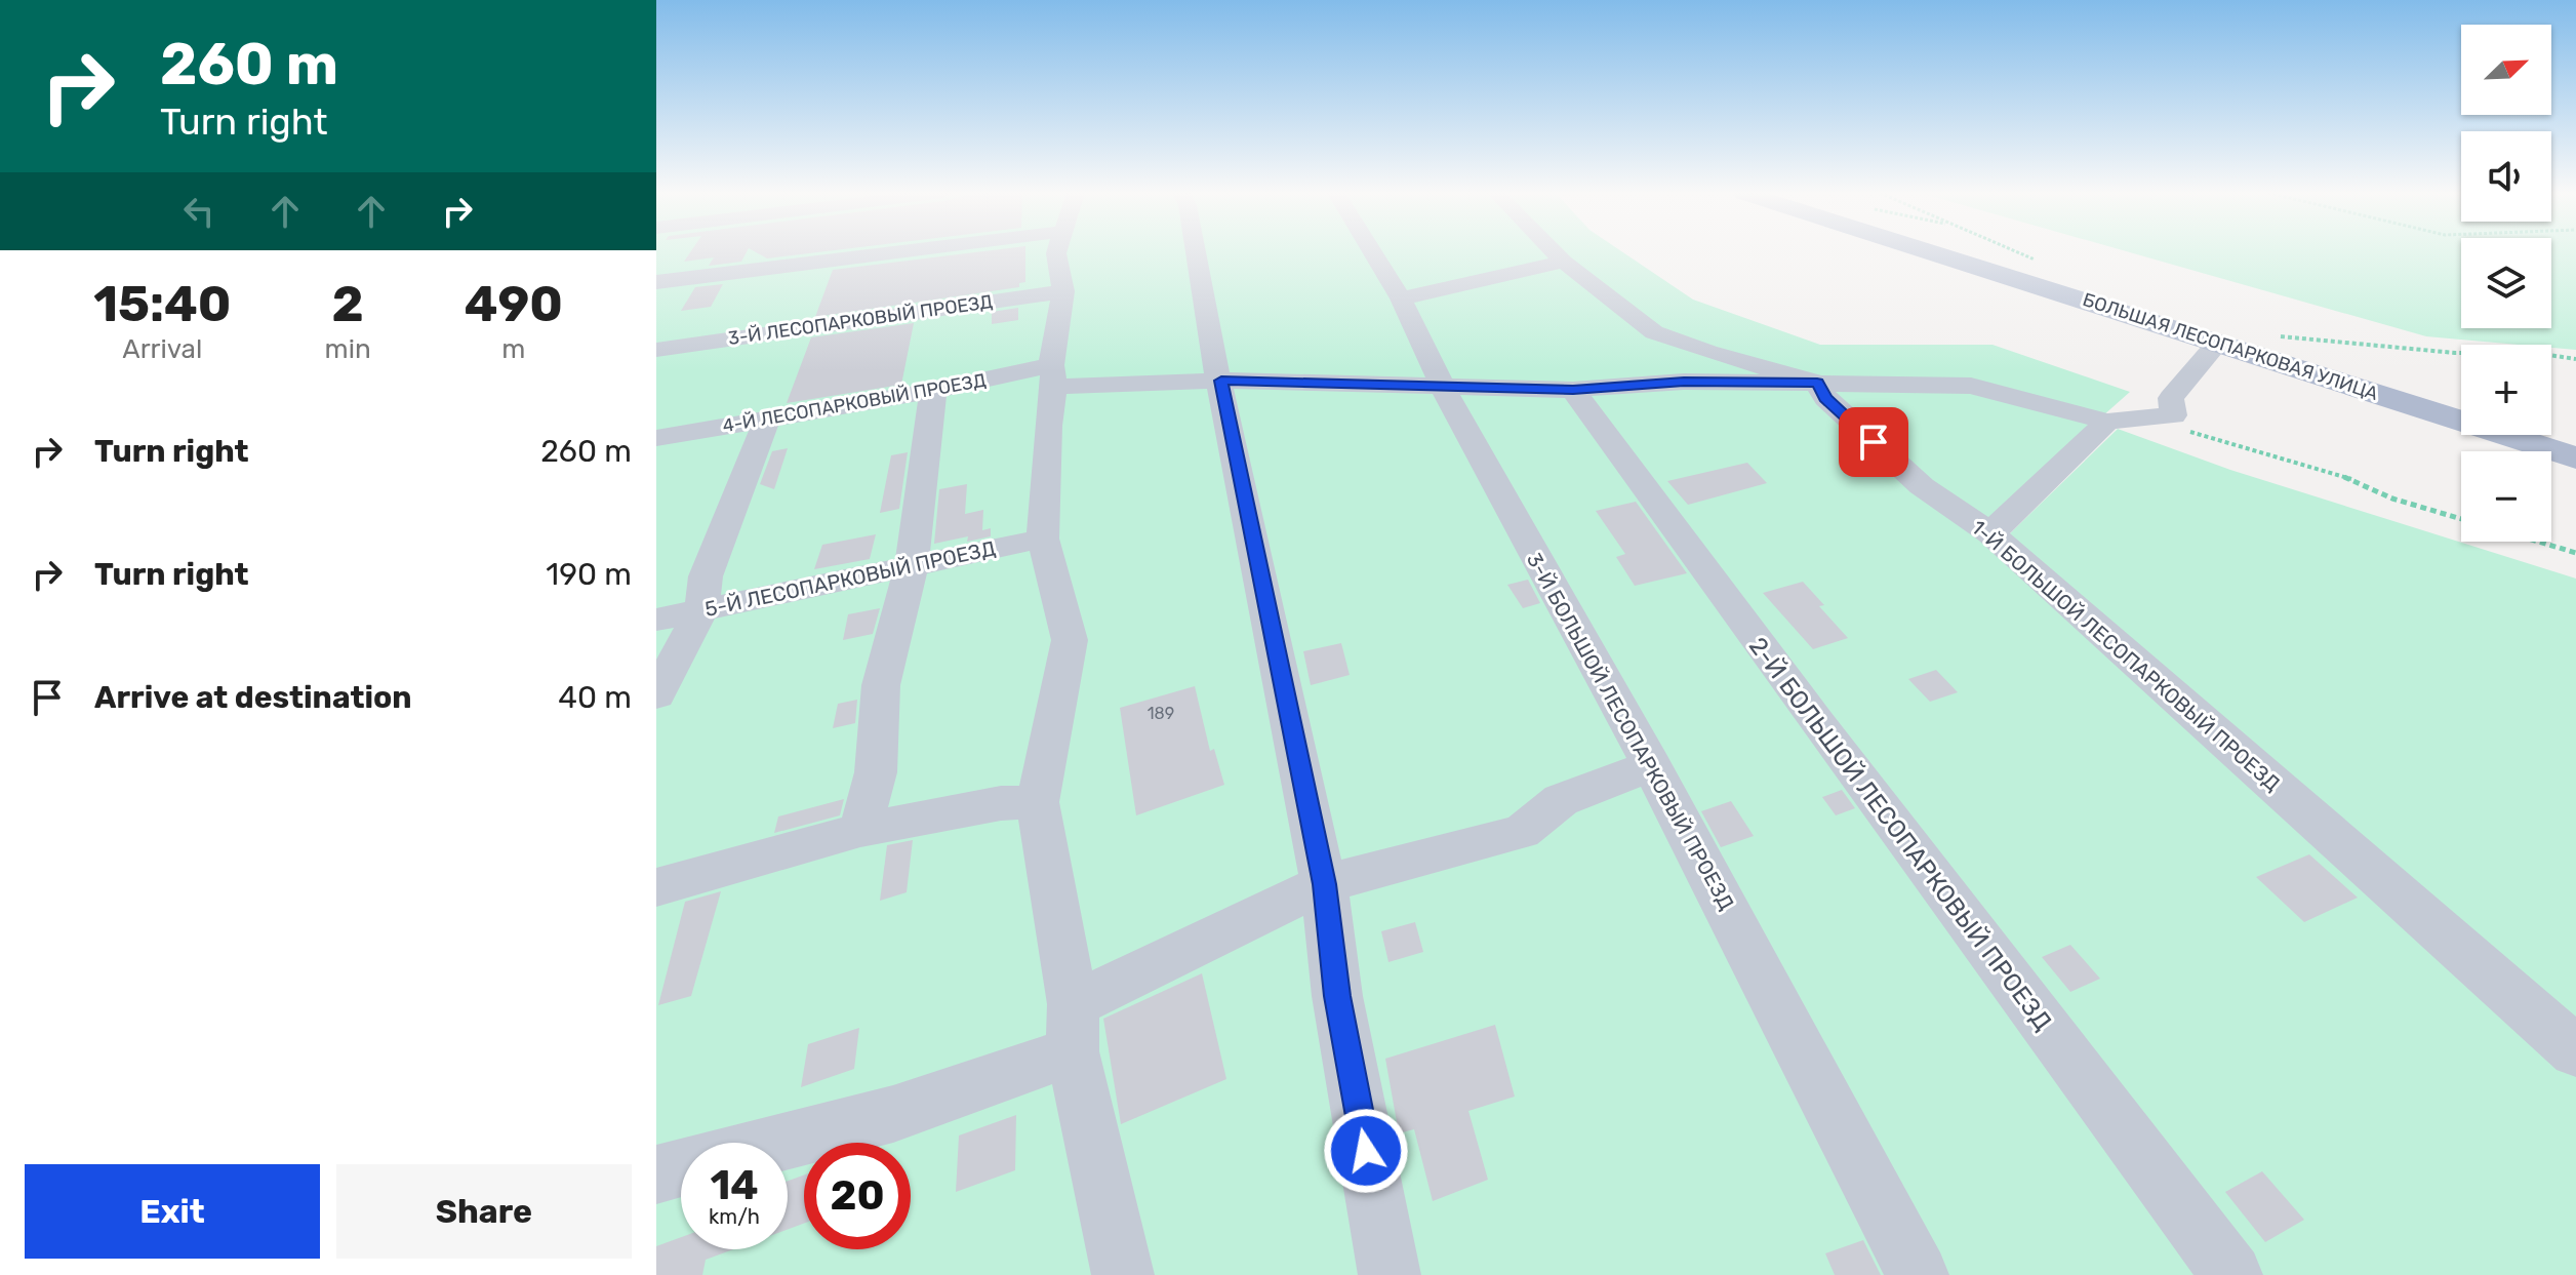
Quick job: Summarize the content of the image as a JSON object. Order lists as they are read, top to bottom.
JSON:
{
  "streets": {
    "main road": ["БОЛЬШАЯ ЛЕСОПАРКОВАЯ УЛИЦА"],
    "street": [
      "3-Й ЛЕСОПАРКОВЫЙ ПРОЕЗД",
      "4-Й ЛЕСОПАРКОВЫЙ ПРОЕЗД",
      "5-Й ЛЕСОПАРКОВЫЙ ПРОЕЗД",
      "1-Й БОЛЬШОЙ ЛЕСОПАРКОВЫЙ ПРОЕЗД",
      "3-Й БОЛЬШОЙ ЛЕСОПАРКОВЫЙ ПРОЕЗД",
      "2-Й БОЛЬШОЙ ЛЕСОПАРКОВЫЙ ПРОЕЗД"
    ]
  },
  "crossings": [
    ["4-Й ЛЕСОПАРКОВЫЙ ПРОЕЗД", "1-Й БОЛЬШОЙ ЛЕСОПАРКОВЫЙ ПРОЕЗД"],
    ["4-Й ЛЕСОПАРКОВЫЙ ПРОЕЗД", "3-Й БОЛЬШОЙ ЛЕСОПАРКОВЫЙ ПРОЕЗД"],
    ["4-Й ЛЕСОПАРКОВЫЙ ПРОЕЗД", "2-Й БОЛЬШОЙ ЛЕСОПАРКОВЫЙ ПРОЕЗД"]
  ],
  "house_numbers": ["189"],
  "north": "top right",
  "page": {
    "turn": ["260 m", "Turn right"],
    "map_buttons": ["+", "−"],
    "eta": [
      "15:40",
      "Arrival",
      "2",
      "min",
      "490",
      "m"
    ],
    "list": [
      {
        "name": "Turn right",
        "value": "260 m"
      },
      {
        "name": "Turn right",
        "value": "190 m"
      },
      {
        "name": "Arrive at destination",
        "value": "40 m"
      }
    ],
    "speed": "14 km/h",
    "limit": "20",
    "buttons": ["Exit", "Share"]
  }
}
